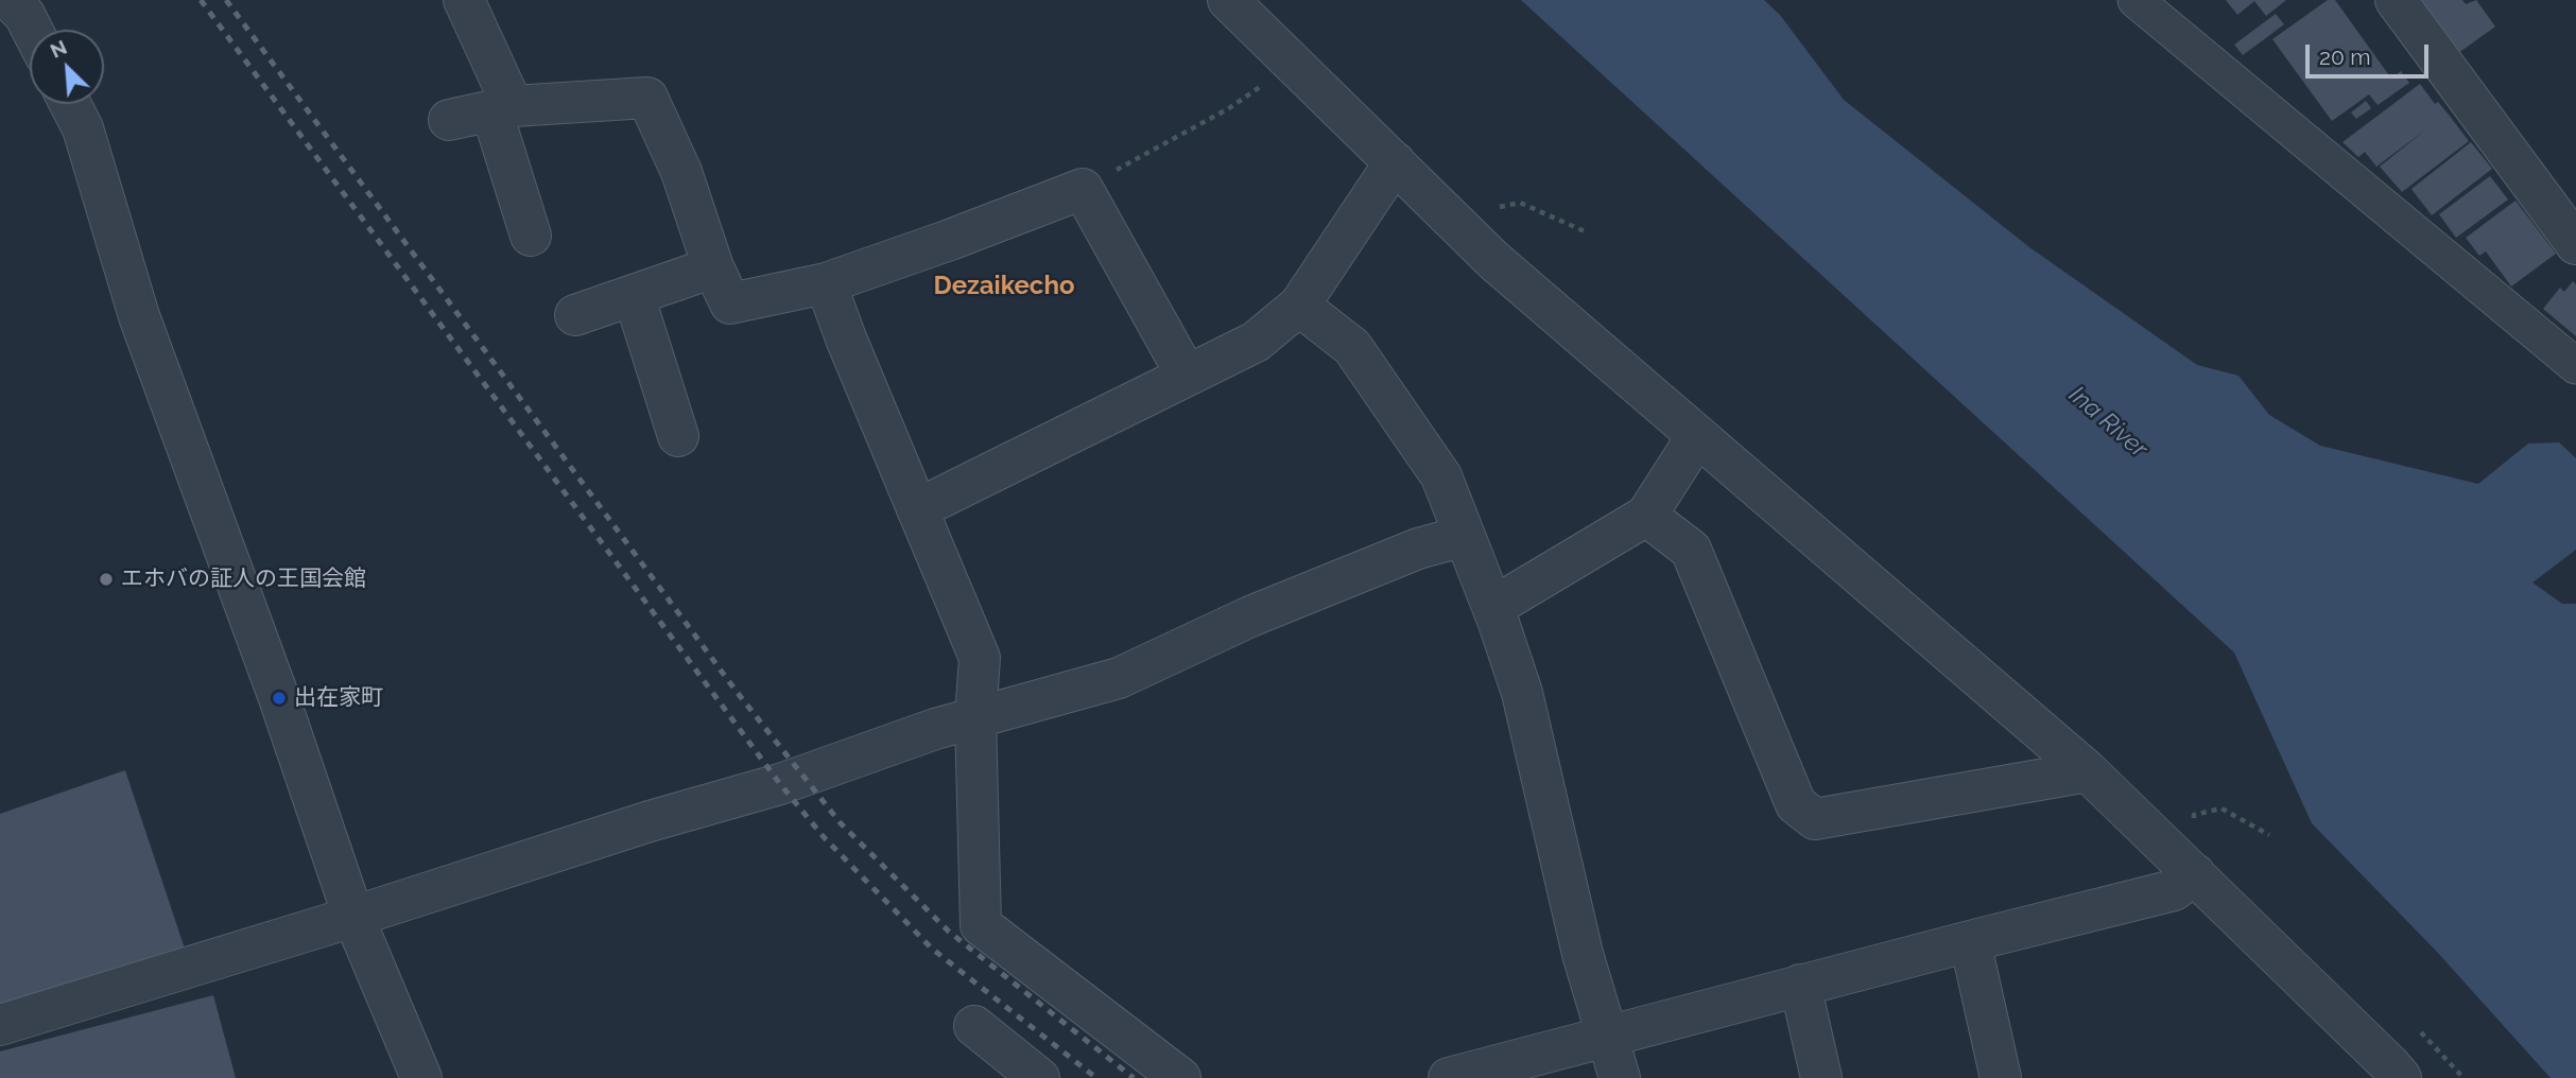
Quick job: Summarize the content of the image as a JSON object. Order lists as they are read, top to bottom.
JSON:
{
  "districts": ["Dezaikecho"],
  "water": ["Ina River"],
  "places": ["エホバの証人の王国会館", "出在家町"],
  "scale_bar": "20 m",
  "north": "top left"
}
